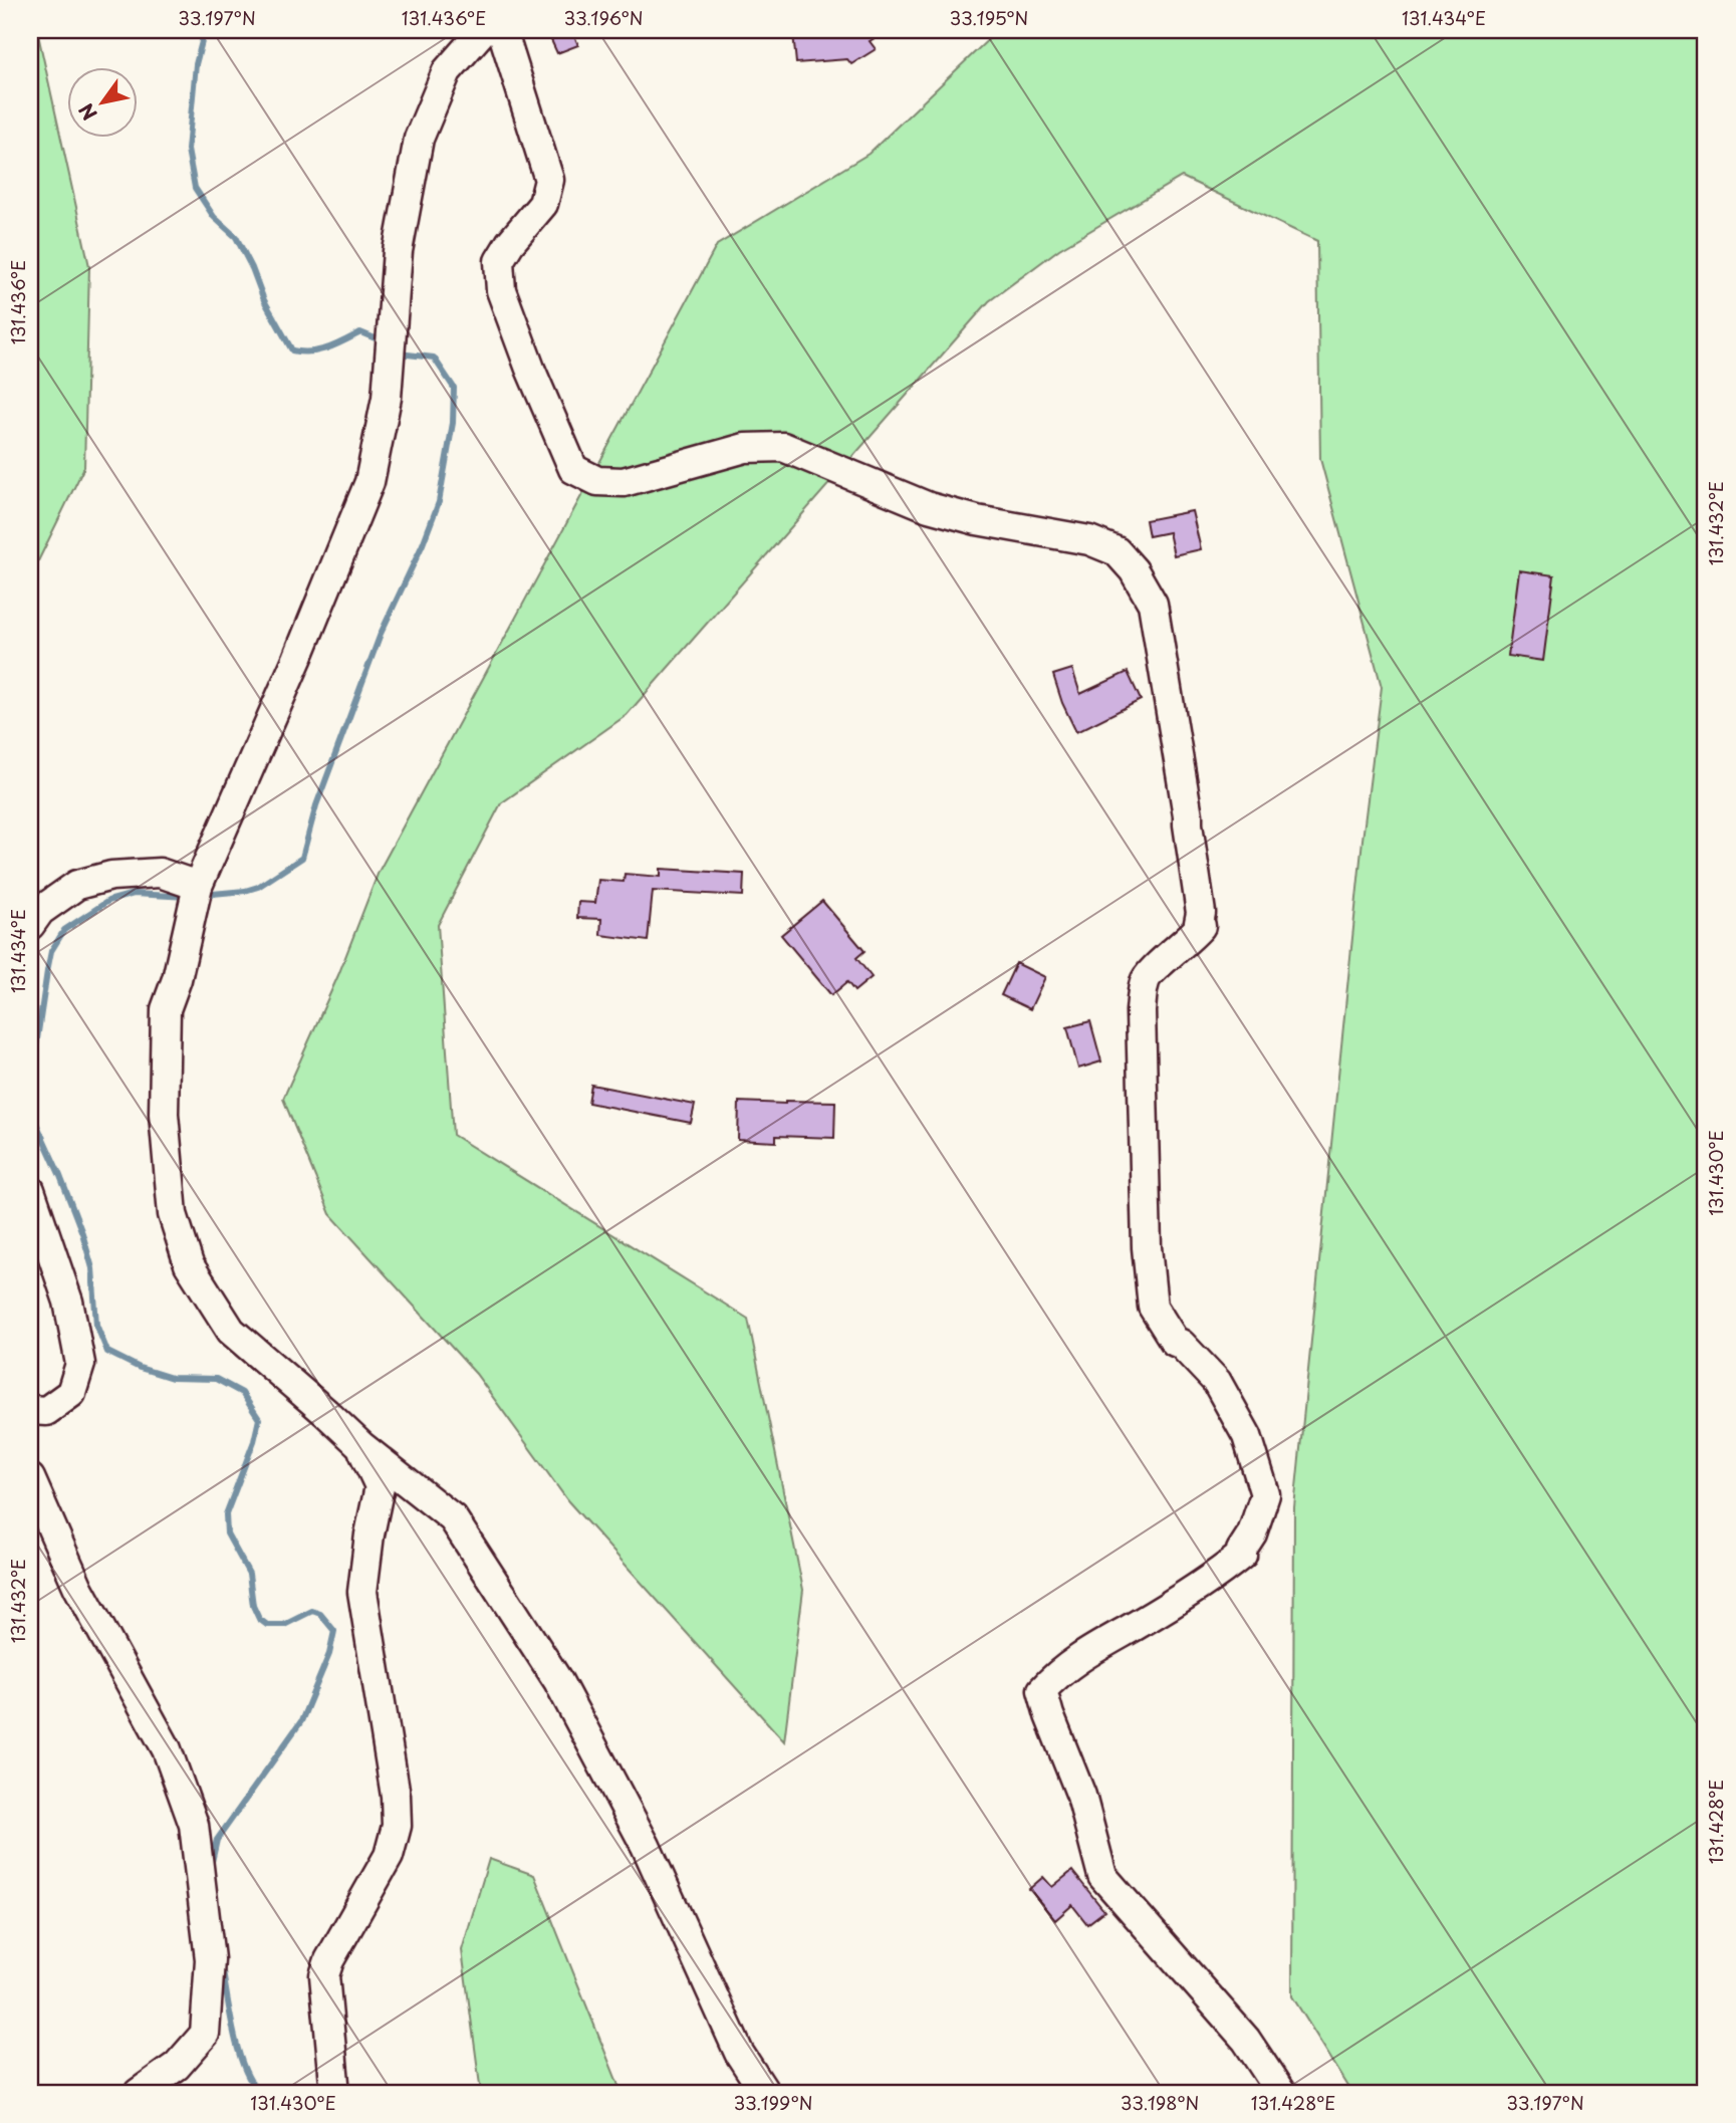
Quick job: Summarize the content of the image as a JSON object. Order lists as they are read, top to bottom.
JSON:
{
  "north": "bottom left",
  "coordinates": [
    "33.197°N",
    "131.436°E",
    "33.196°N",
    "33.195°N",
    "131.434°E",
    "131.432°E",
    "131.430°E",
    "131.428°E",
    "33.199°N",
    "33.198°N"
  ]
}
